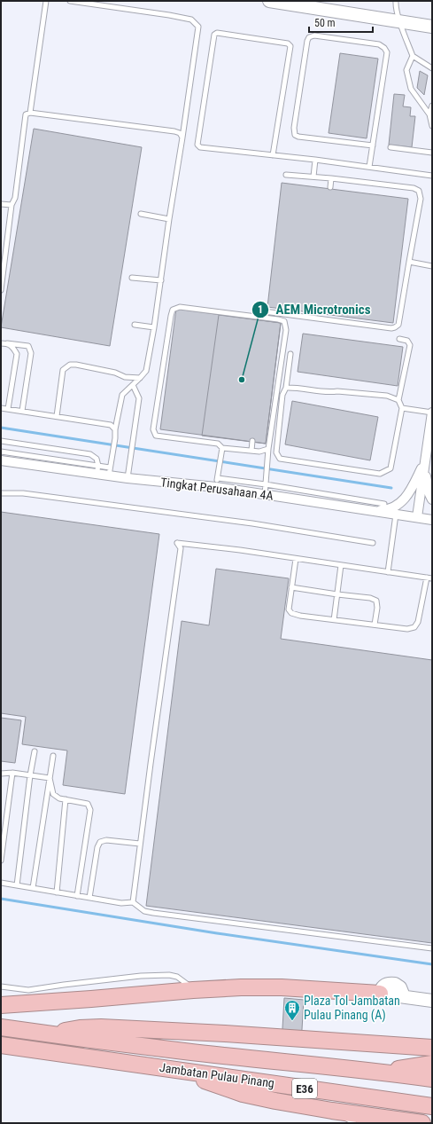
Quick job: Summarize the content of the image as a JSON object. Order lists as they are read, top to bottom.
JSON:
{
  "streets": {
    "highway": ["Jambatan Pulau Pinang", "E36"],
    "street": ["Tingkat Perusahaan 4A"]
  },
  "places": {
    "other": ["AEM Microtronics"],
    "building": ["Plaza Tol Jambatan Pulau Pinang (A)"]
  },
  "scale_bar": "50 m"
}
